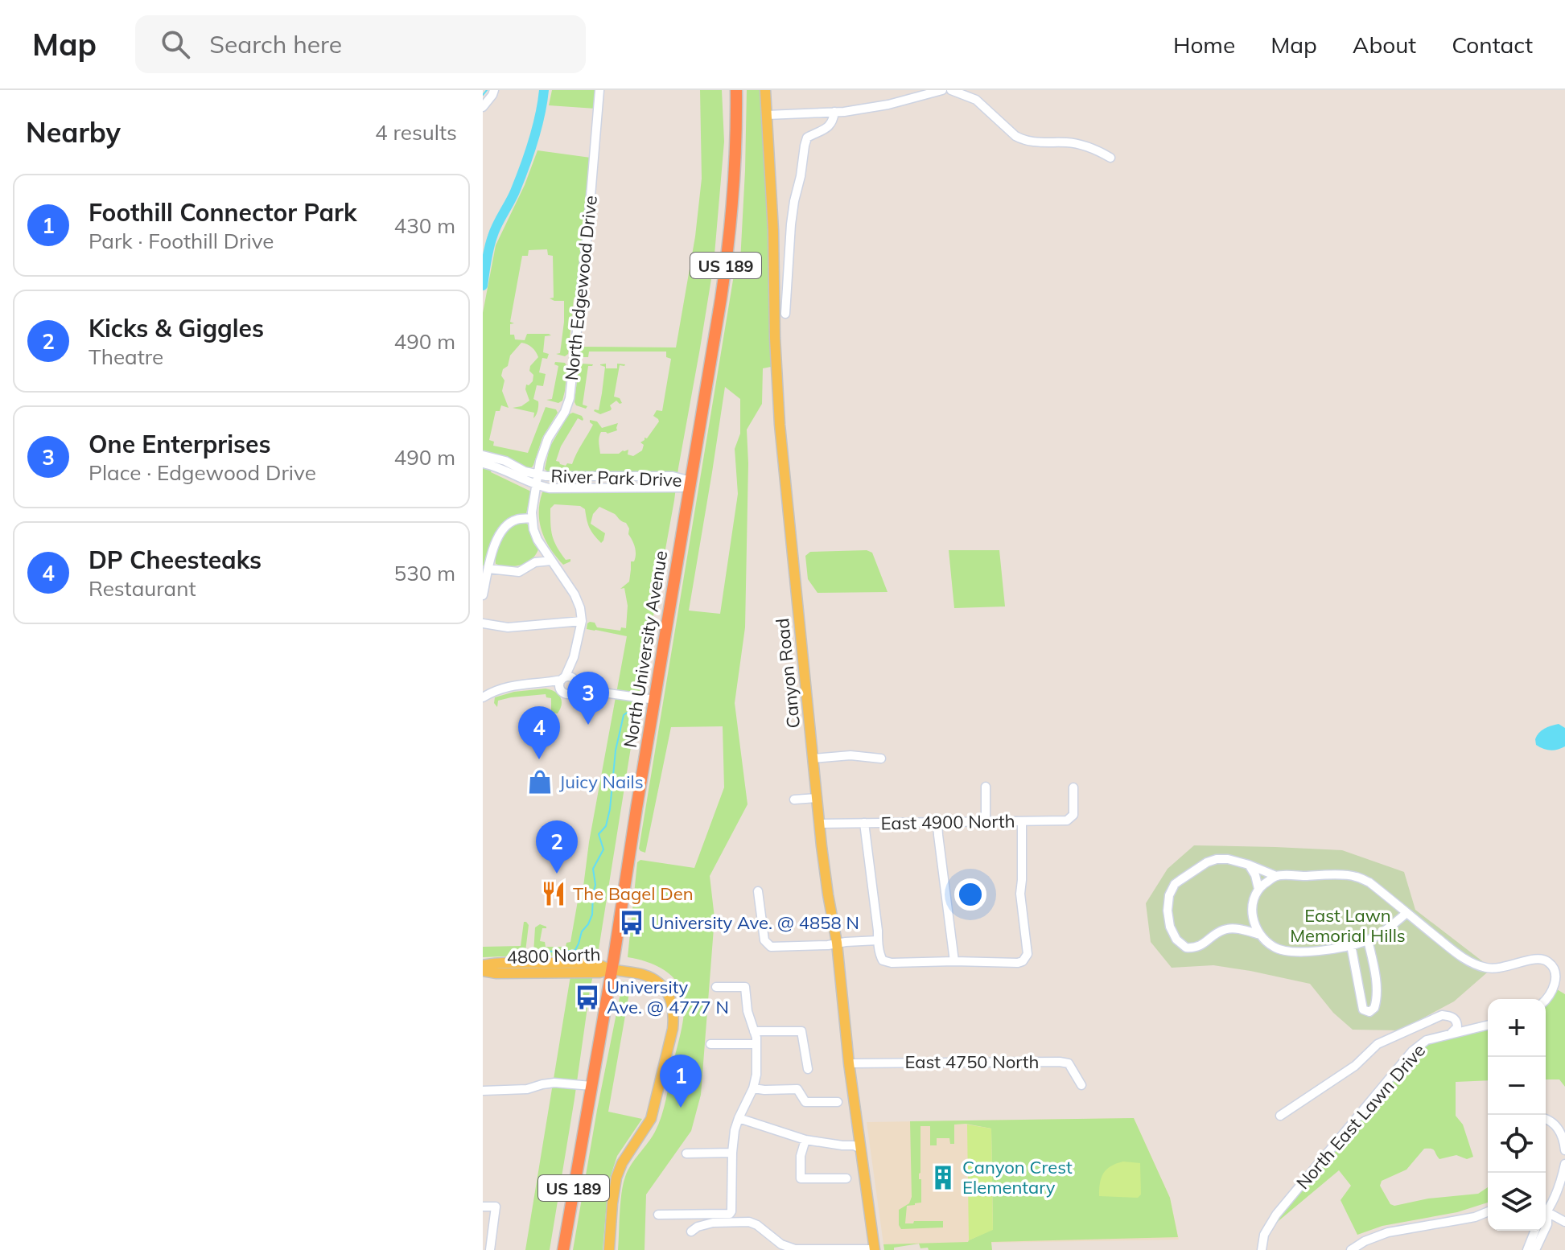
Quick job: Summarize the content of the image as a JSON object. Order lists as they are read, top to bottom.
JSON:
{
  "streets": {
    "highway": ["US 189", "North University Avenue"],
    "main road": ["Canyon Road", "4800 North"],
    "street": [
      "North Edgewood Drive",
      "River Park Drive",
      "East 4900 North",
      "East 4750 North",
      "North East Lawn Drive"
    ]
  },
  "crossings": [
    ["North Edgewood Drive", "River Park Drive"],
    ["River Park Drive", "North University Avenue"],
    ["North University Avenue", "4800 North"],
    ["Canyon Road", "East 4900 North"],
    ["Canyon Road", "East 4750 North"]
  ],
  "parks": ["East Lawn Memorial Hills"],
  "places": {
    "shop": ["Juicy Nails"],
    "restaurant": ["The Bagel Den"],
    "bus stop": ["University Ave. @ 4858 N", "University Ave. @ 4777 N"],
    "building": ["Canyon Crest Elementary"]
  },
  "page": {
    "header": "Map",
    "search": "Search here",
    "nav": [
      "Home",
      "Map",
      "About",
      "Contact"
    ],
    "heading": ["Nearby", "4 results"],
    "list": [
      {
        "mark": "1",
        "name": "Foothill Connector Park",
        "note": "Park · Foothill Drive",
        "value": "430 m"
      },
      {
        "mark": "2",
        "name": "Kicks & Giggles",
        "note": "Theatre",
        "value": "490 m"
      },
      {
        "mark": "3",
        "name": "One Enterprises",
        "note": "Place · Edgewood Drive",
        "value": "490 m"
      },
      {
        "mark": "4",
        "name": "DP Cheesteaks",
        "note": "Restaurant",
        "value": "530 m"
      }
    ],
    "pins": [
      "3",
      "4",
      "2",
      "1"
    ],
    "map_buttons": ["+", "−"]
  }
}
